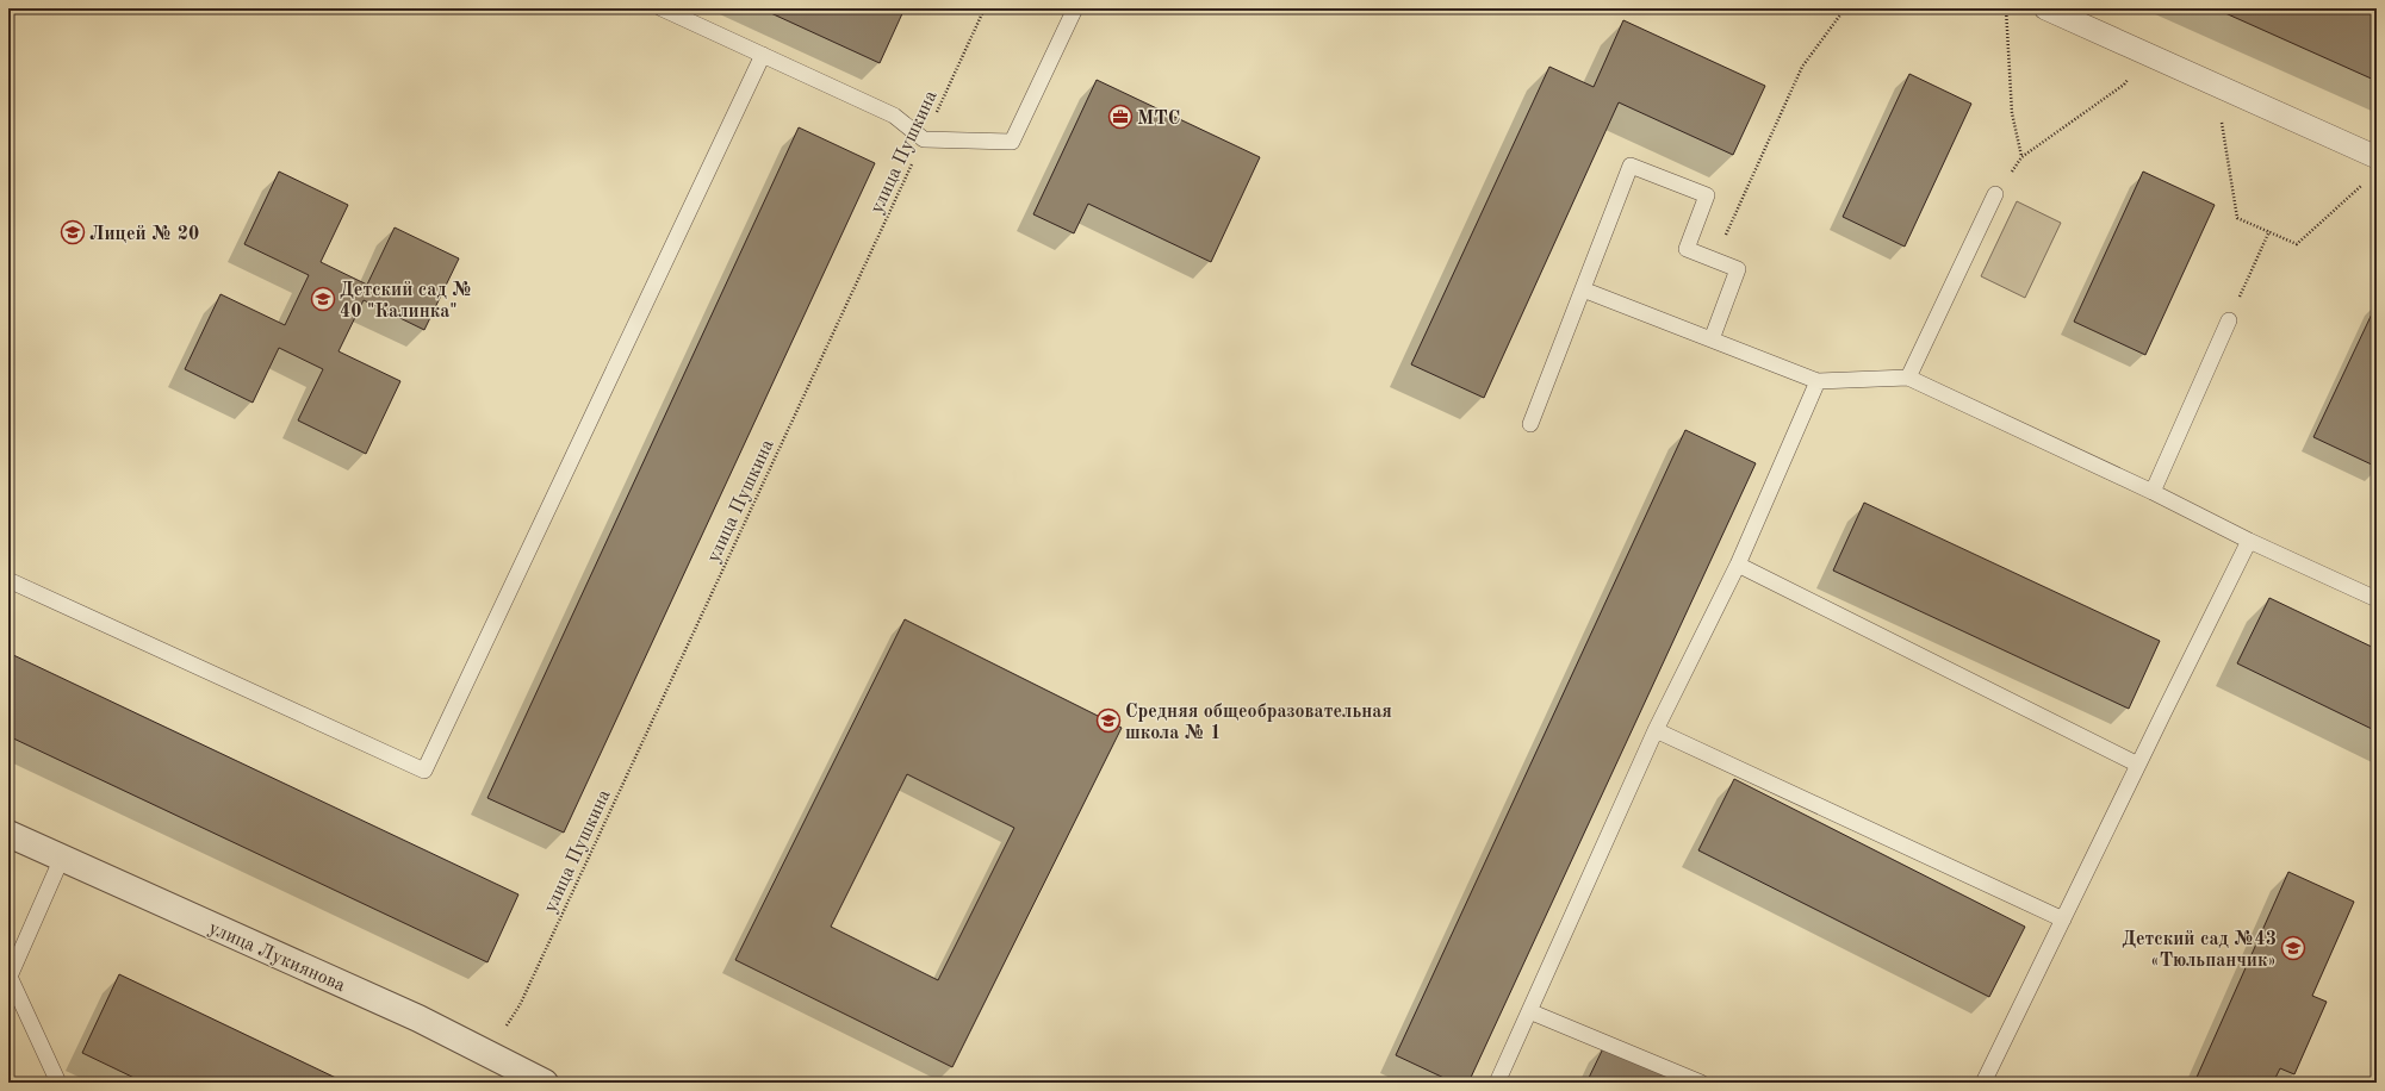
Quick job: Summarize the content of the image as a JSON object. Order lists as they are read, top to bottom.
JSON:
{
  "streets": {
    "street": ["улица Лукиянова"],
    "path": ["улица Пушкина"]
  },
  "places": {
    "office": ["МТС"],
    "school or university": [
      "Лицей № 20",
      "Детский сад № 40 \"Калинка\"",
      "Средняя общеобразовательная школа № 1",
      "Детский сад №43 «Тюльпанчик»"
    ]
  }
}
